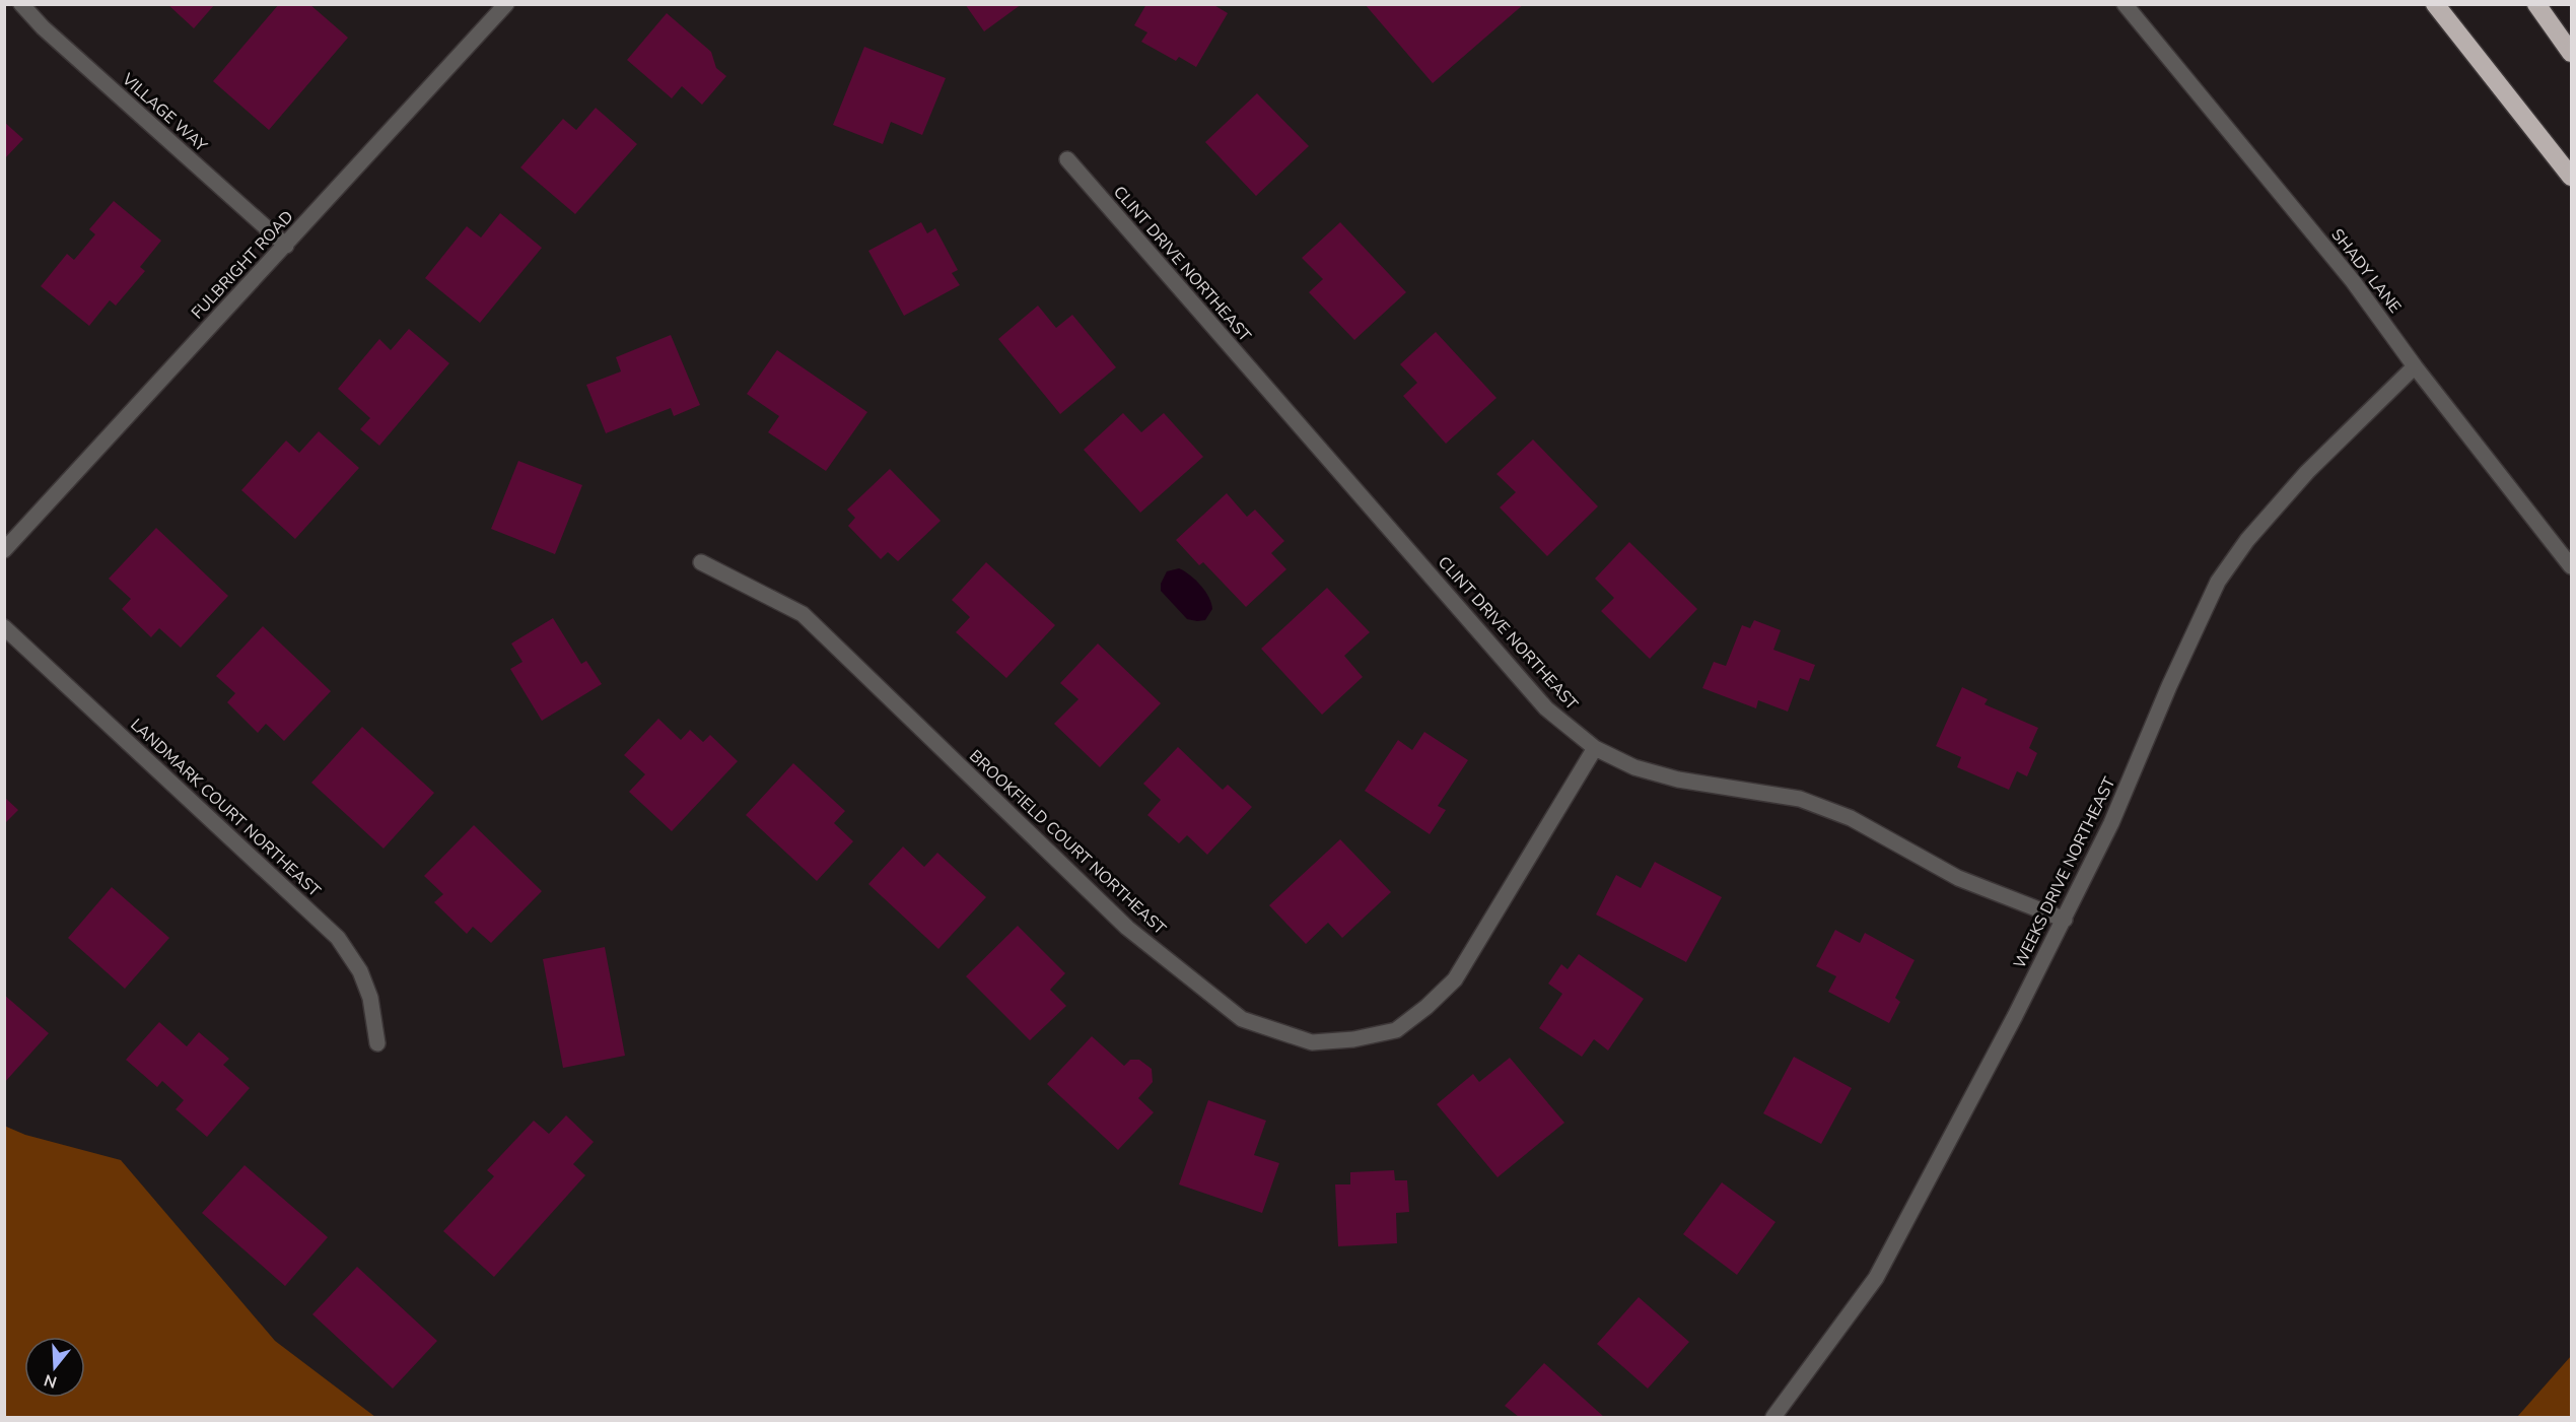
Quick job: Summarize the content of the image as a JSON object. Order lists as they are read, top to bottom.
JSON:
{
  "streets": {
    "street": [
      "VILLAGE WAY",
      "CLINT DRIVE NORTHEAST",
      "FULBRIGHT ROAD",
      "SHADY LANE",
      "LANDMARK COURT NORTHEAST",
      "BROOKFIELD COURT NORTHEAST",
      "WEEKS DRIVE NORTHEAST"
    ]
  },
  "crossings": [
    ["VILLAGE WAY", "FULBRIGHT ROAD"],
    ["CLINT DRIVE NORTHEAST", "BROOKFIELD COURT NORTHEAST"],
    ["CLINT DRIVE NORTHEAST", "WEEKS DRIVE NORTHEAST"],
    ["SHADY LANE", "WEEKS DRIVE NORTHEAST"]
  ],
  "north": "bottom"
}
